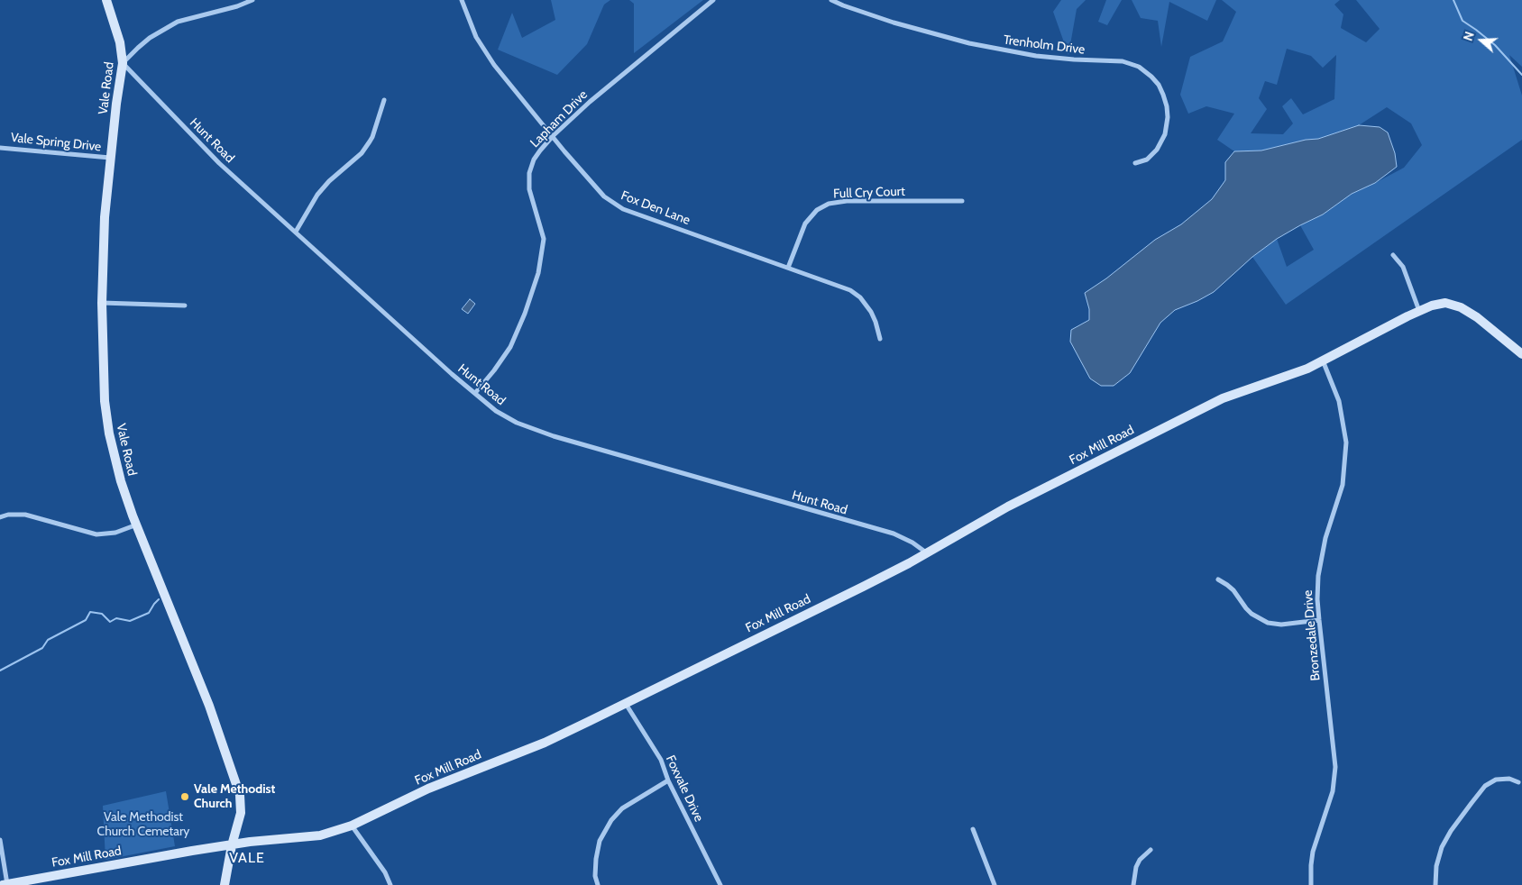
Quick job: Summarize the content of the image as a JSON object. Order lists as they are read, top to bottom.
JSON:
{
  "streets": {
    "main road": ["Vale Road", "Fox Mill Road"],
    "street": [
      "Trenholm Drive",
      "Lapham Drive",
      "Hunt Road",
      "Vale Spring Drive",
      "Full Cry Court",
      "Fox Den Lane",
      "Bronzedale Drive",
      "Foxvale Drive"
    ]
  },
  "crossings": [
    ["Vale Road", "Hunt Road"],
    ["Vale Road", "Vale Spring Drive"],
    ["Vale Road", "Fox Mill Road"],
    ["Lapham Drive", "Hunt Road"],
    ["Lapham Drive", "Fox Den Lane"],
    ["Hunt Road", "Fox Mill Road"],
    ["Full Cry Court", "Fox Den Lane"],
    ["Fox Mill Road", "Bronzedale Drive"],
    ["Fox Mill Road", "Foxvale Drive"]
  ],
  "districts": ["VALE"],
  "parks": ["Vale Methodist Church Cemetary"],
  "places": ["Vale Methodist Church"],
  "north": "left"
}
